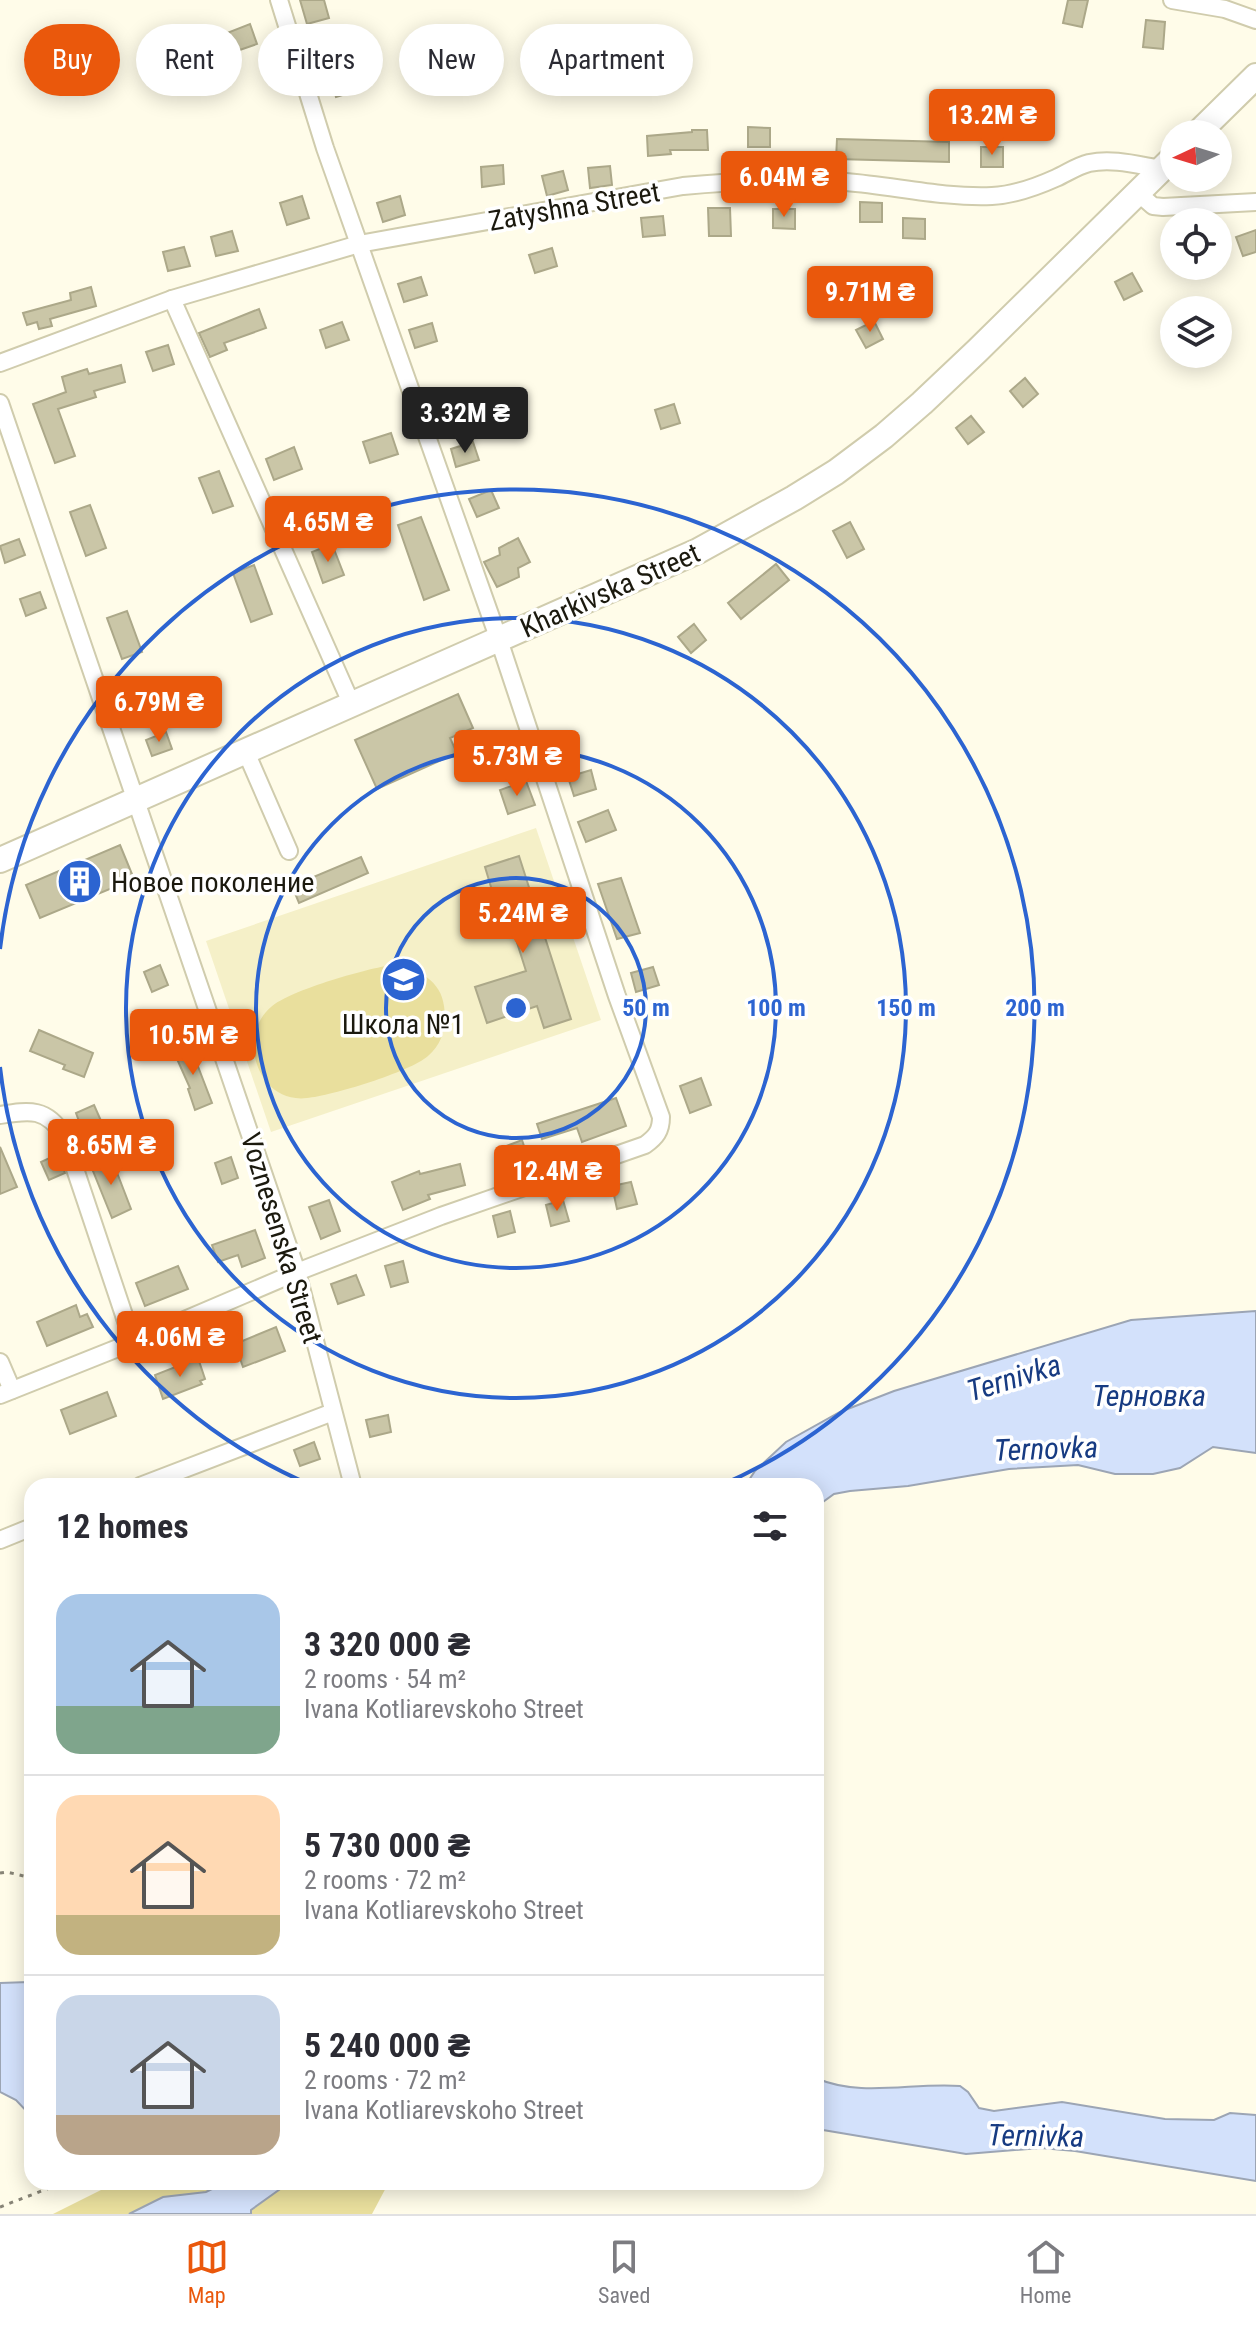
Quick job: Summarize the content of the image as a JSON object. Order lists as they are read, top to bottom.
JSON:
{
  "streets": {
    "street": ["Zatyshna Street", "Kharkivska Street", "Voznesenska Street"]
  },
  "crossings": [
    ["Kharkivska Street", "Voznesenska Street"]
  ],
  "water": ["Ternivka", "Терновка", "Ternovka"],
  "places": {
    "building": ["Новое поколение"],
    "school or university": ["Школа №1"]
  },
  "north": "left",
  "page": {
    "chip": [
      "Buy",
      "Rent",
      "Filters",
      "New",
      "Apartment"
    ],
    "price": [
      "13.2M ₴",
      "6.04M ₴",
      "9.71M ₴",
      "3.32M ₴",
      "4.65M ₴",
      "6.79M ₴",
      "5.73M ₴",
      "5.24M ₴",
      "10.5M ₴",
      "8.65M ₴",
      "12.4M ₴",
      "4.06M ₴"
    ],
    "heading": "12 homes",
    "list": [
      {
        "name": "3 320 000 ₴",
        "note": "2 rooms · 54 m² · Ivana Kotliarevskoho Street"
      },
      {
        "name": "5 730 000 ₴",
        "note": "2 rooms · 72 m² · Ivana Kotliarevskoho Street"
      },
      {
        "name": "5 240 000 ₴",
        "note": "2 rooms · 72 m² · Ivana Kotliarevskoho Street"
      }
    ],
    "tabs": ["Map", "Saved", "Home"]
  },
  "rings": [
    "50 m",
    "100 m",
    "150 m",
    "200 m"
  ]
}
